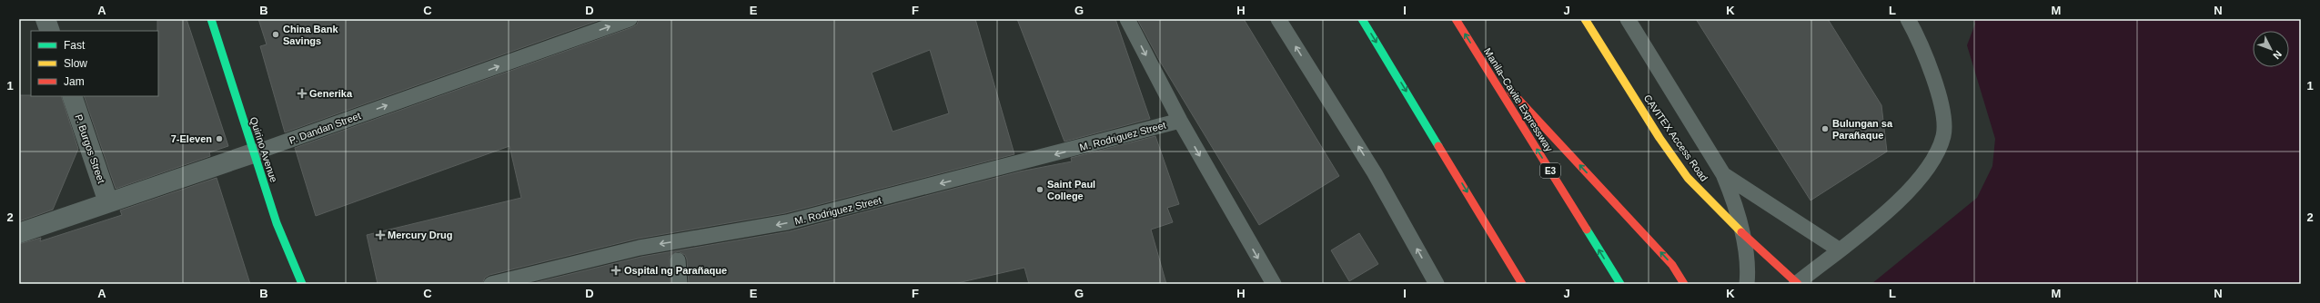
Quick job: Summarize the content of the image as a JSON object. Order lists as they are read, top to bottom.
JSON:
{
  "streets": {
    "main road": [
      "Manila–Cavite Expressway",
      "CAVITEX Access Road",
      "Quirino Avenue",
      "E3"
    ],
    "street": ["P. Dandan Street", "P. Burgos Street"],
    "lane": ["M. Rodriguez Street"]
  },
  "crossings": [
    ["P. Dandan Street", "P. Burgos Street"],
    ["P. Dandan Street", "Quirino Avenue"]
  ],
  "one_way": ["P. Dandan Street", "M. Rodriguez Street"],
  "places": {
    "other": [
      "China Bank Savings",
      "Bulungan sa Parañaque",
      "7-Eleven",
      "Saint Paul College"
    ],
    "health": ["Generika", "Mercury Drug", "Ospital ng Parañaque"]
  },
  "legend": ["Fast", "Slow", "Jam"],
  "north": "bottom right",
  "grid": {
    "columns": [
      "A",
      "B",
      "C",
      "D",
      "E",
      "F",
      "G",
      "H",
      "I",
      "J",
      "K",
      "L",
      "M",
      "N"
    ],
    "rows": ["1", "2"]
  }
}
